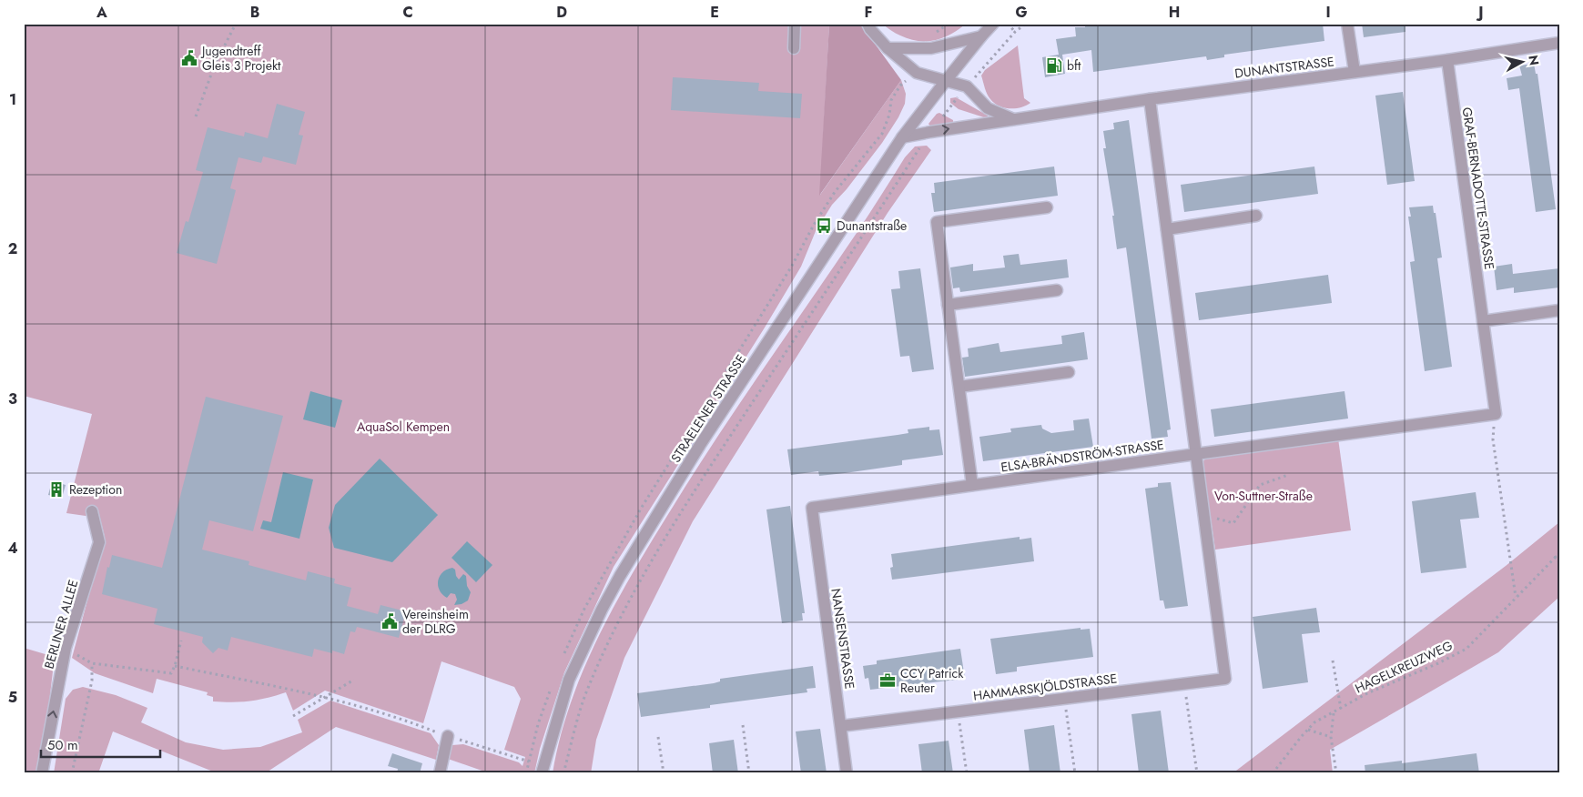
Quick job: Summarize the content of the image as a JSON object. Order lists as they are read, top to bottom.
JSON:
{
  "streets": {
    "street": [
      "DUNANTSTRASSE",
      "GRAF-BERNADOTTE-STRASSE",
      "STRAELENER STRASSE",
      "ELSA-BRÄNDSTRÖM-STRASSE",
      "BERLINER ALLEE",
      "NANSENSTRASSE",
      "HAMMARSKJÖLDSTRASSE"
    ],
    "path": ["HAGELKREUZWEG"]
  },
  "crossings": [
    ["DUNANTSTRASSE", "GRAF-BERNADOTTE-STRASSE"],
    ["DUNANTSTRASSE", "STRAELENER STRASSE"],
    ["ELSA-BRÄNDSTRÖM-STRASSE", "NANSENSTRASSE"],
    ["NANSENSTRASSE", "HAMMARSKJÖLDSTRASSE"]
  ],
  "one_way": ["BERLINER ALLEE"],
  "parks": ["AquaSol Kempen", "Von-Suttner-Straße"],
  "places": {
    "public building": ["Jugendtreff Gleis 3 Projekt", "Vereinsheim der DLRG"],
    "fuel station": ["bft"],
    "bus stop": ["Dunantstraße"],
    "building": ["Rezeption"],
    "office": ["CCY Patrick Reuter"]
  },
  "scale_bar": "50 m",
  "north": "right",
  "grid": {
    "columns": [
      "A",
      "B",
      "C",
      "D",
      "E",
      "F",
      "G",
      "H",
      "I",
      "J"
    ],
    "rows": [
      "1",
      "2",
      "3",
      "4",
      "5"
    ]
  }
}
